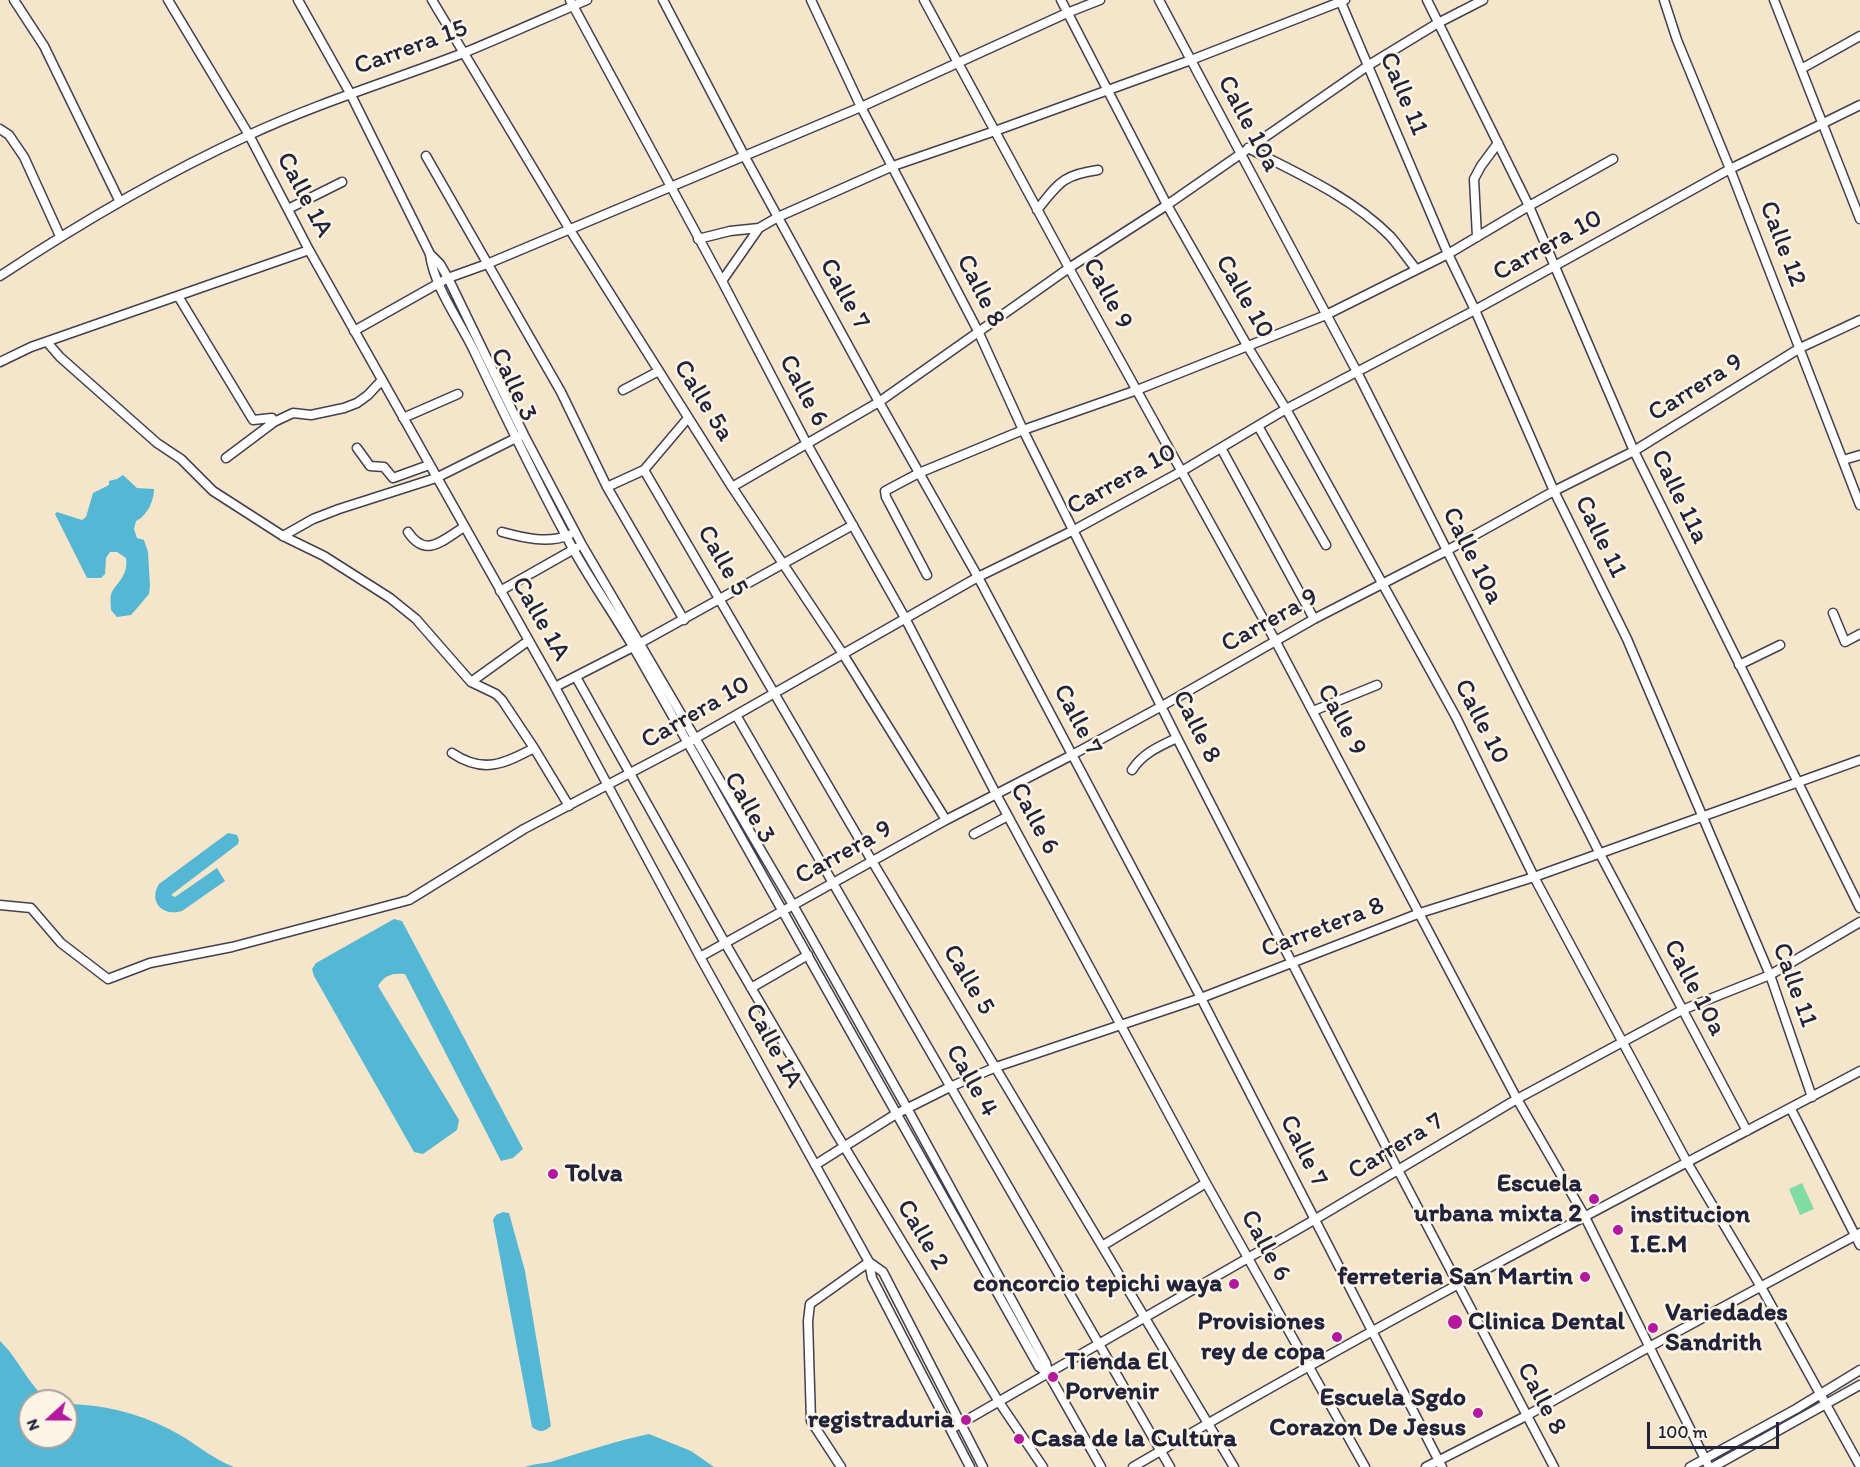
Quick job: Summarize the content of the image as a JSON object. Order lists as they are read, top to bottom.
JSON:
{
  "streets": {
    "street": [
      "Carrera 15",
      "Calle 11",
      "Calle 10a",
      "Calle 1A",
      "Calle 12",
      "Carrera 10",
      "Calle 8",
      "Calle 7",
      "Calle 9",
      "Calle 10",
      "Calle 3",
      "Carrera 9",
      "Calle 6",
      "Calle 5a",
      "Calle 11a",
      "Calle 5",
      "Carretera 8",
      "Calle 4",
      "Carrera 7",
      "Calle 2"
    ]
  },
  "crossings": [
    ["Carrera 15", "Calle 1A"],
    ["Carrera 15", "Calle 3"],
    ["Carrera 15", "Calle 6"],
    ["Carrera 15", "Calle 5a"],
    ["Calle 11", "Carrera 10"],
    ["Calle 11", "Carrera 9"],
    ["Calle 11", "Carretera 8"],
    ["Calle 11", "Carrera 7"],
    ["Calle 10a", "Carrera 10"],
    ["Calle 10a", "Carrera 9"],
    ["Calle 10a", "Carretera 8"],
    ["Calle 10a", "Carrera 7"],
    ["Calle 1A", "Carrera 10"],
    ["Calle 1A", "Carrera 9"],
    ["Calle 1A", "Carretera 8"],
    ["Calle 1A", "Carrera 7"],
    ["Calle 12", "Carrera 10"],
    ["Calle 12", "Carrera 9"],
    ["Carrera 10", "Calle 8"],
    ["Carrera 10", "Calle 7"],
    ["Carrera 10", "Calle 9"],
    ["Carrera 10", "Calle 10"],
    ["Carrera 10", "Calle 3"],
    ["Carrera 10", "Calle 6"],
    ["Carrera 10", "Calle 5a"],
    ["Carrera 10", "Calle 11a"],
    ["Carrera 10", "Calle 5"],
    ["Carrera 10", "Calle 4"],
    ["Carrera 10", "Calle 2"],
    ["Calle 8", "Carrera 9"],
    ["Calle 8", "Carretera 8"],
    ["Calle 8", "Carrera 7"],
    ["Calle 7", "Carrera 9"],
    ["Calle 7", "Carretera 8"],
    ["Calle 7", "Carrera 7"],
    ["Calle 9", "Carrera 9"],
    ["Calle 9", "Carretera 8"],
    ["Calle 9", "Carrera 7"],
    ["Calle 10", "Carrera 9"],
    ["Calle 10", "Carretera 8"],
    ["Calle 10", "Carrera 7"],
    ["Calle 3", "Carrera 9"],
    ["Calle 3", "Carretera 8"],
    ["Calle 3", "Carrera 7"],
    ["Carrera 9", "Calle 6"],
    ["Carrera 9", "Calle 5a"],
    ["Carrera 9", "Calle 11a"],
    ["Carrera 9", "Calle 5"],
    ["Carrera 9", "Calle 4"],
    ["Carrera 9", "Calle 2"],
    ["Calle 6", "Carretera 8"],
    ["Calle 6", "Carrera 7"],
    ["Calle 11a", "Carretera 8"],
    ["Calle 5", "Carretera 8"],
    ["Calle 5", "Carrera 7"],
    ["Carretera 8", "Calle 4"],
    ["Carretera 8", "Calle 2"],
    ["Calle 4", "Carrera 7"],
    ["Carrera 7", "Calle 2"]
  ],
  "places": [
    "Tolva",
    "Escuela urbana mixta 2",
    "institucion I.E.M",
    "ferreteria San Martin",
    "concorcio tepichi waya",
    "Clinica Dental",
    "Variedades Sandrith",
    "Provisiones rey de copa",
    "Tienda El Porvenir",
    "Escuela Sgdo Corazon De Jesus",
    "registraduria",
    "Casa de la Cultura"
  ],
  "scale_bar": "100 m",
  "north": "left"
}
